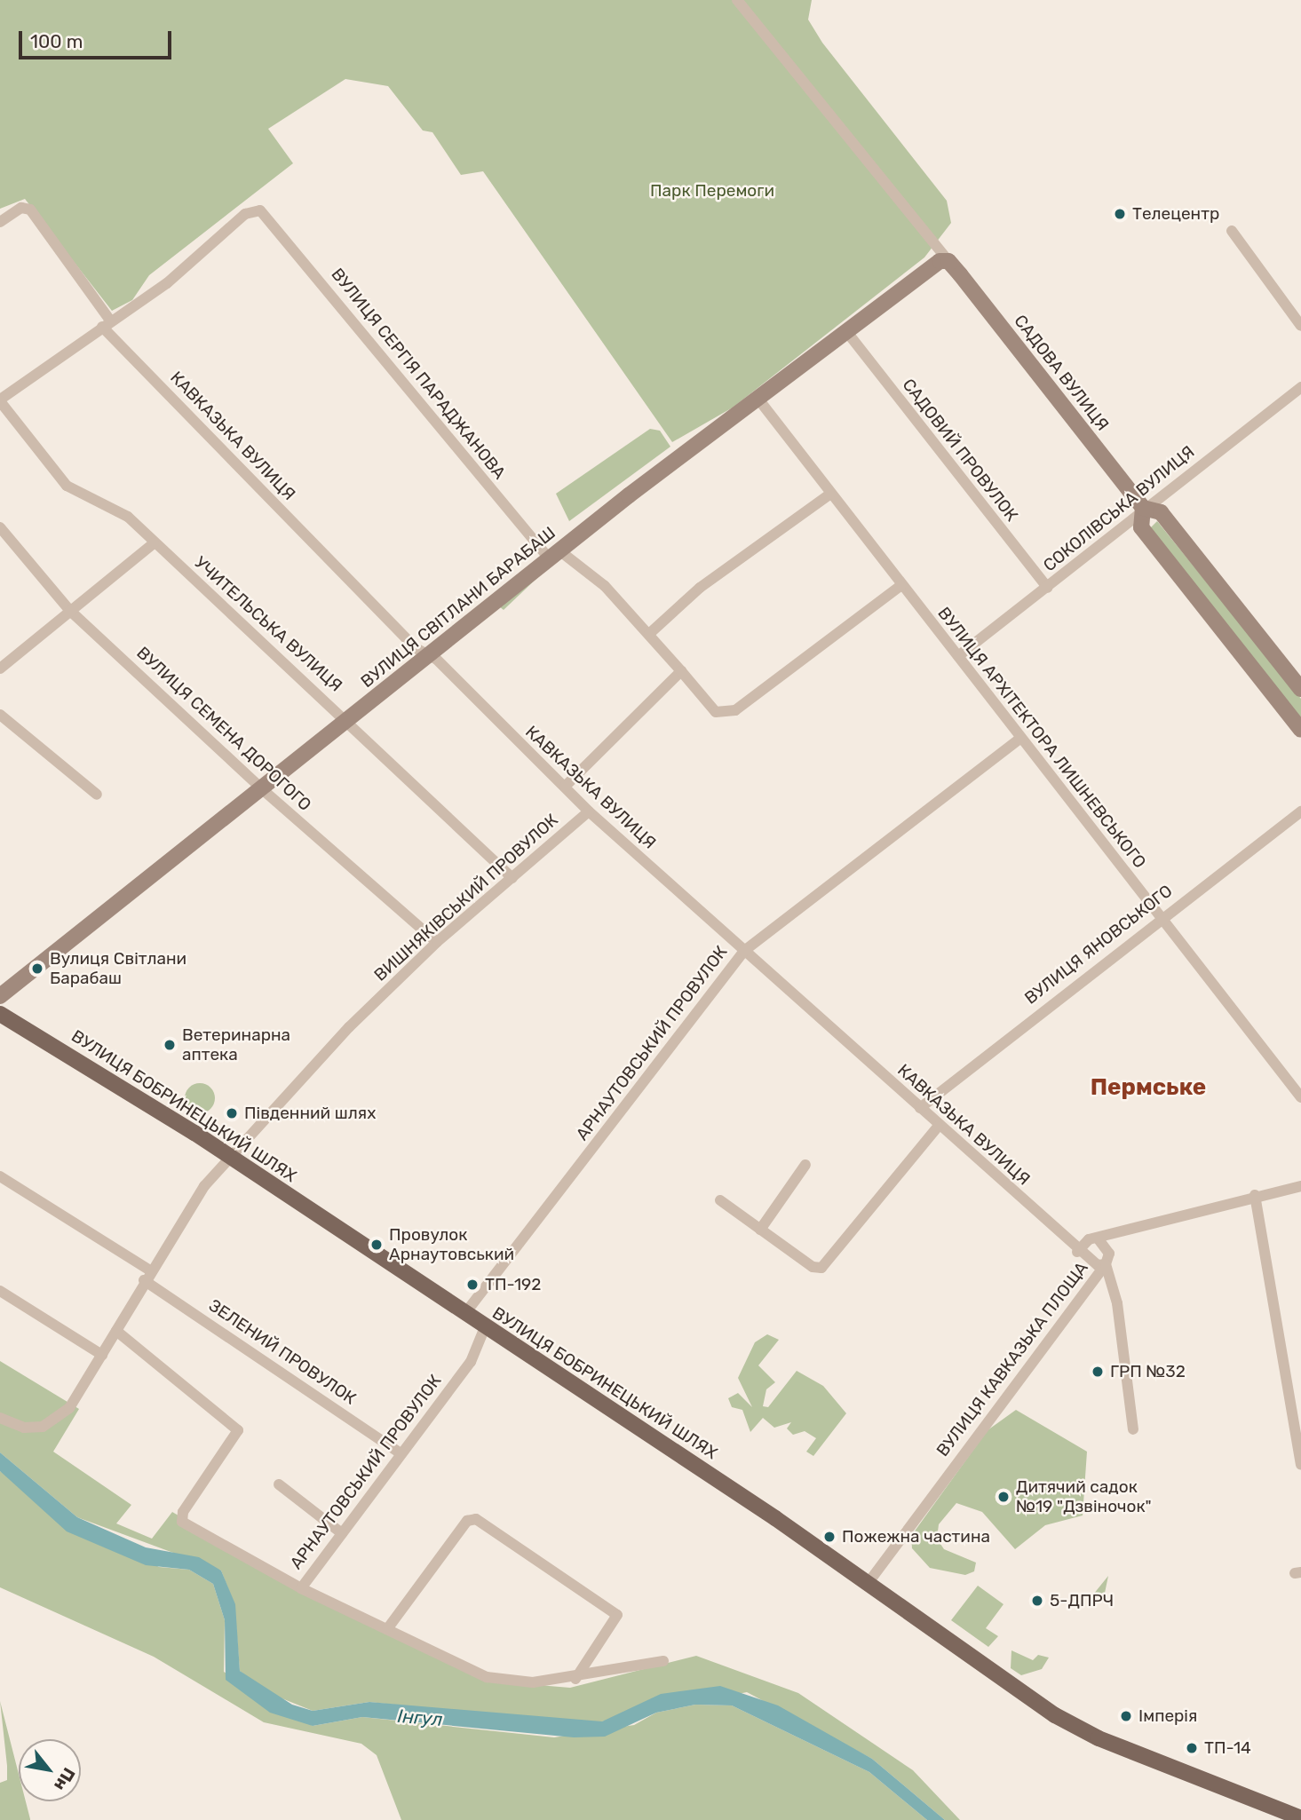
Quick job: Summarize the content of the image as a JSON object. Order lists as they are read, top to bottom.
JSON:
{
  "streets": {
    "main road": ["ВУЛИЦЯ БОБРИНЕЦЬКИЙ ШЛЯХ"],
    "street": [
      "САДОВА ВУЛИЦЯ",
      "ВУЛИЦЯ СЕРГІЯ ПАРАДЖАНОВА",
      "КАВКАЗЬКА ВУЛИЦЯ",
      "САДОВИЙ ПРОВУЛОК",
      "СОКОЛІВСЬКА ВУЛИЦЯ",
      "ВУЛИЦЯ СВІТЛАНИ БАРАБАШ",
      "УЧИТЕЛЬСЬКА ВУЛИЦЯ",
      "ВУЛИЦЯ СЕМЕНА ДОРОГОГО",
      "ВУЛИЦЯ АРХІТЕКТОРА ЛИШНЕВСЬКОГО",
      "ВИШНЯКІВСЬКИЙ ПРОВУЛОК",
      "ВУЛИЦЯ ЯНОВСЬКОГО",
      "АРНАУТОВСЬКИЙ ПРОВУЛОК",
      "ЗЕЛЕНИЙ ПРОВУЛОК",
      "ВУЛИЦЯ КАВКАЗЬКА ПЛОЩА"
    ]
  },
  "crossings": [
    ["САДОВА ВУЛИЦЯ", "СОКОЛІВСЬКА ВУЛИЦЯ"],
    ["САДОВА ВУЛИЦЯ", "ВУЛИЦЯ СВІТЛАНИ БАРАБАШ"],
    ["ВУЛИЦЯ СЕРГІЯ ПАРАДЖАНОВА", "КАВКАЗЬКА ВУЛИЦЯ"],
    ["ВУЛИЦЯ СЕРГІЯ ПАРАДЖАНОВА", "ВУЛИЦЯ СВІТЛАНИ БАРАБАШ"],
    ["КАВКАЗЬКА ВУЛИЦЯ", "ВУЛИЦЯ СВІТЛАНИ БАРАБАШ"],
    ["КАВКАЗЬКА ВУЛИЦЯ", "ВИШНЯКІВСЬКИЙ ПРОВУЛОК"],
    ["КАВКАЗЬКА ВУЛИЦЯ", "ВУЛИЦЯ ЯНОВСЬКОГО"],
    ["КАВКАЗЬКА ВУЛИЦЯ", "АРНАУТОВСЬКИЙ ПРОВУЛОК"],
    ["КАВКАЗЬКА ВУЛИЦЯ", "ВУЛИЦЯ КАВКАЗЬКА ПЛОЩА"],
    ["САДОВИЙ ПРОВУЛОК", "СОКОЛІВСЬКА ВУЛИЦЯ"],
    ["САДОВИЙ ПРОВУЛОК", "ВУЛИЦЯ СВІТЛАНИ БАРАБАШ"],
    ["СОКОЛІВСЬКА ВУЛИЦЯ", "ВУЛИЦЯ АРХІТЕКТОРА ЛИШНЕВСЬКОГО"],
    ["ВУЛИЦЯ СВІТЛАНИ БАРАБАШ", "УЧИТЕЛЬСЬКА ВУЛИЦЯ"],
    ["ВУЛИЦЯ СВІТЛАНИ БАРАБАШ", "ВУЛИЦЯ СЕМЕНА ДОРОГОГО"],
    ["ВУЛИЦЯ СВІТЛАНИ БАРАБАШ", "ВУЛИЦЯ АРХІТЕКТОРА ЛИШНЕВСЬКОГО"],
    ["УЧИТЕЛЬСЬКА ВУЛИЦЯ", "ВИШНЯКІВСЬКИЙ ПРОВУЛОК"],
    ["ВУЛИЦЯ СЕМЕНА ДОРОГОГО", "ВИШНЯКІВСЬКИЙ ПРОВУЛОК"],
    ["ВУЛИЦЯ АРХІТЕКТОРА ЛИШНЕВСЬКОГО", "ВУЛИЦЯ ЯНОВСЬКОГО"],
    ["ВУЛИЦЯ АРХІТЕКТОРА ЛИШНЕВСЬКОГО", "АРНАУТОВСЬКИЙ ПРОВУЛОК"],
    ["ВИШНЯКІВСЬКИЙ ПРОВУЛОК", "АРНАУТОВСЬКИЙ ПРОВУЛОК"],
    ["ВИШНЯКІВСЬКИЙ ПРОВУЛОК", "ВУЛИЦЯ БОБРИНЕЦЬКИЙ ШЛЯХ"],
    ["ВИШНЯКІВСЬКИЙ ПРОВУЛОК", "ЗЕЛЕНИЙ ПРОВУЛОК"],
    ["АРНАУТОВСЬКИЙ ПРОВУЛОК", "ВУЛИЦЯ БОБРИНЕЦЬКИЙ ШЛЯХ"],
    ["АРНАУТОВСЬКИЙ ПРОВУЛОК", "ЗЕЛЕНИЙ ПРОВУЛОК"],
    ["ВУЛИЦЯ БОБРИНЕЦЬКИЙ ШЛЯХ", "ВУЛИЦЯ КАВКАЗЬКА ПЛОЩА"]
  ],
  "districts": ["Пермське"],
  "water": ["Інгул"],
  "parks": ["Парк Перемоги"],
  "places": [
    "Телецентр",
    "Вулиця Світлани Барабаш",
    "Ветеринарна аптека",
    "Південний шлях",
    "Провулок Арнаутовський",
    "ТП-192",
    "ГРП №32",
    "Дитячий садок №19 \"Дзвіночок\"",
    "Пожежна частина",
    "5-ДПРЧ",
    "Імперія",
    "ТП-14"
  ],
  "scale_bar": "100 m",
  "north": "bottom right"
}
